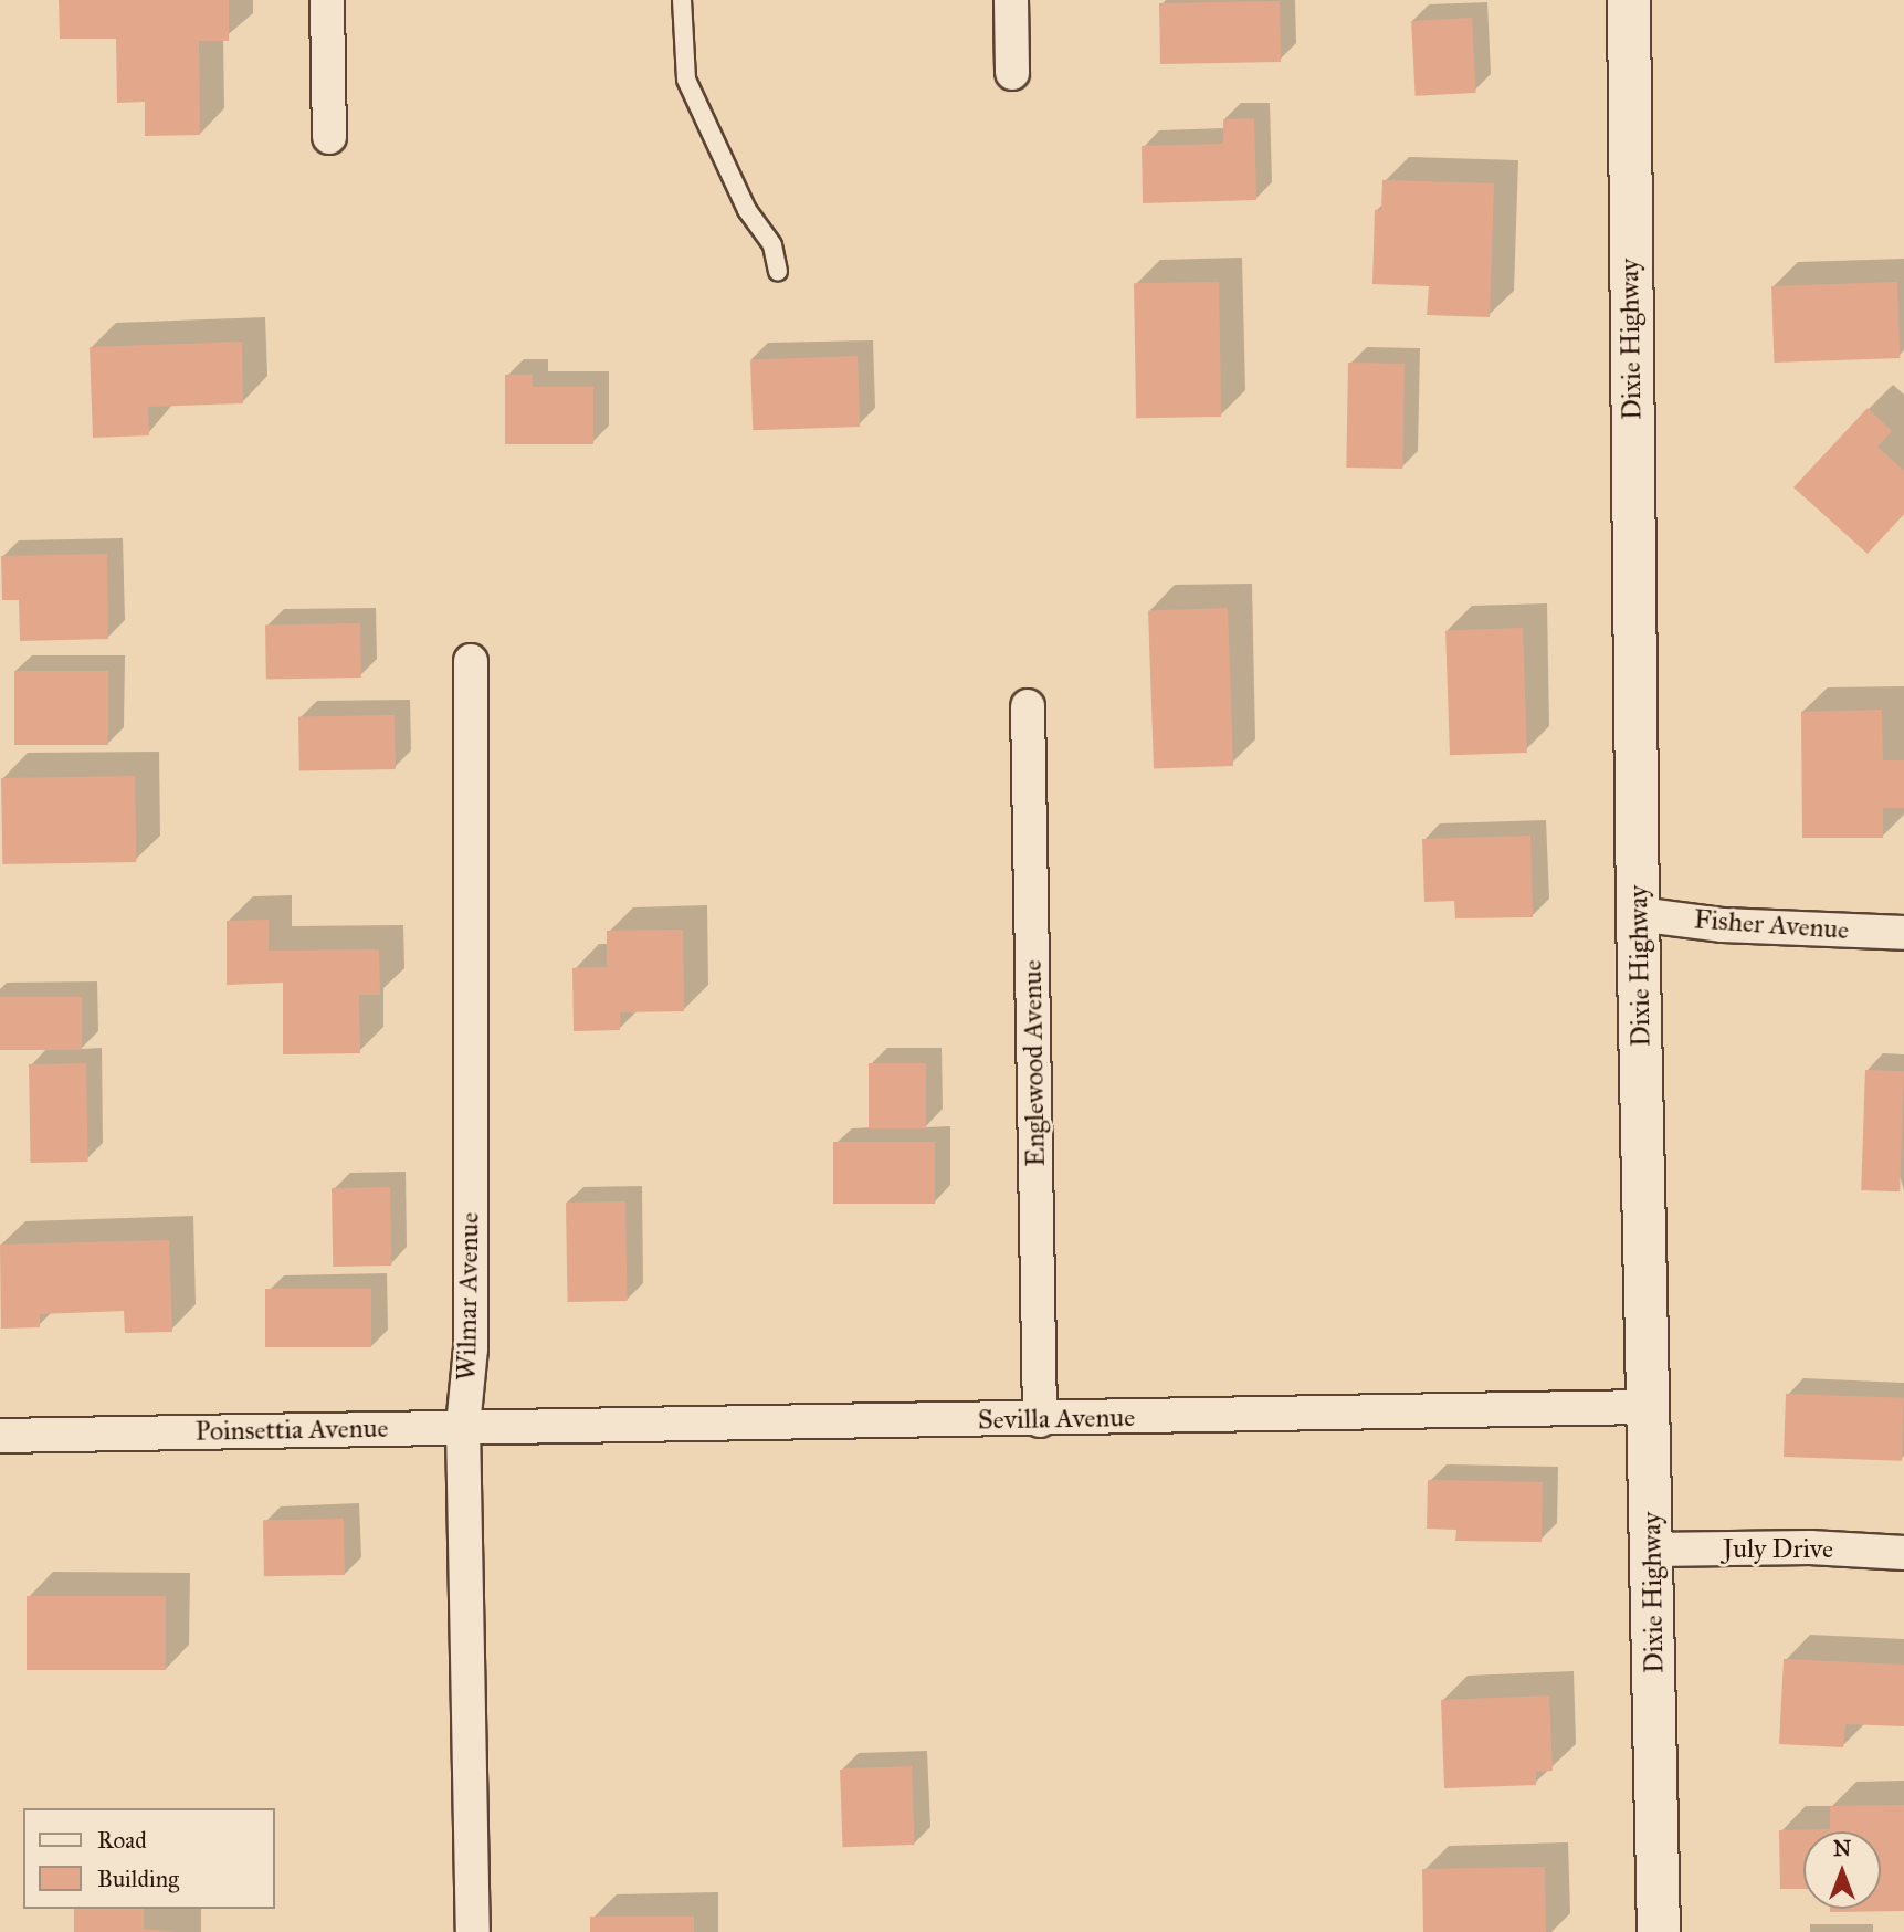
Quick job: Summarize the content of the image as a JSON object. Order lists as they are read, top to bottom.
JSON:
{
  "streets": {
    "street": [
      "Dixie Highway",
      "Fisher Avenue",
      "Englewood Avenue",
      "Wilmar Avenue",
      "Sevilla Avenue",
      "Poinsettia Avenue",
      "July Drive"
    ]
  },
  "crossings": [
    ["Dixie Highway", "Fisher Avenue"],
    ["Dixie Highway", "Sevilla Avenue"],
    ["Dixie Highway", "July Drive"],
    ["Englewood Avenue", "Sevilla Avenue"],
    ["Wilmar Avenue", "Sevilla Avenue"],
    ["Wilmar Avenue", "Poinsettia Avenue"],
    ["Sevilla Avenue", "Poinsettia Avenue"]
  ],
  "legend": ["Road", "Building"],
  "north": "top"
}
